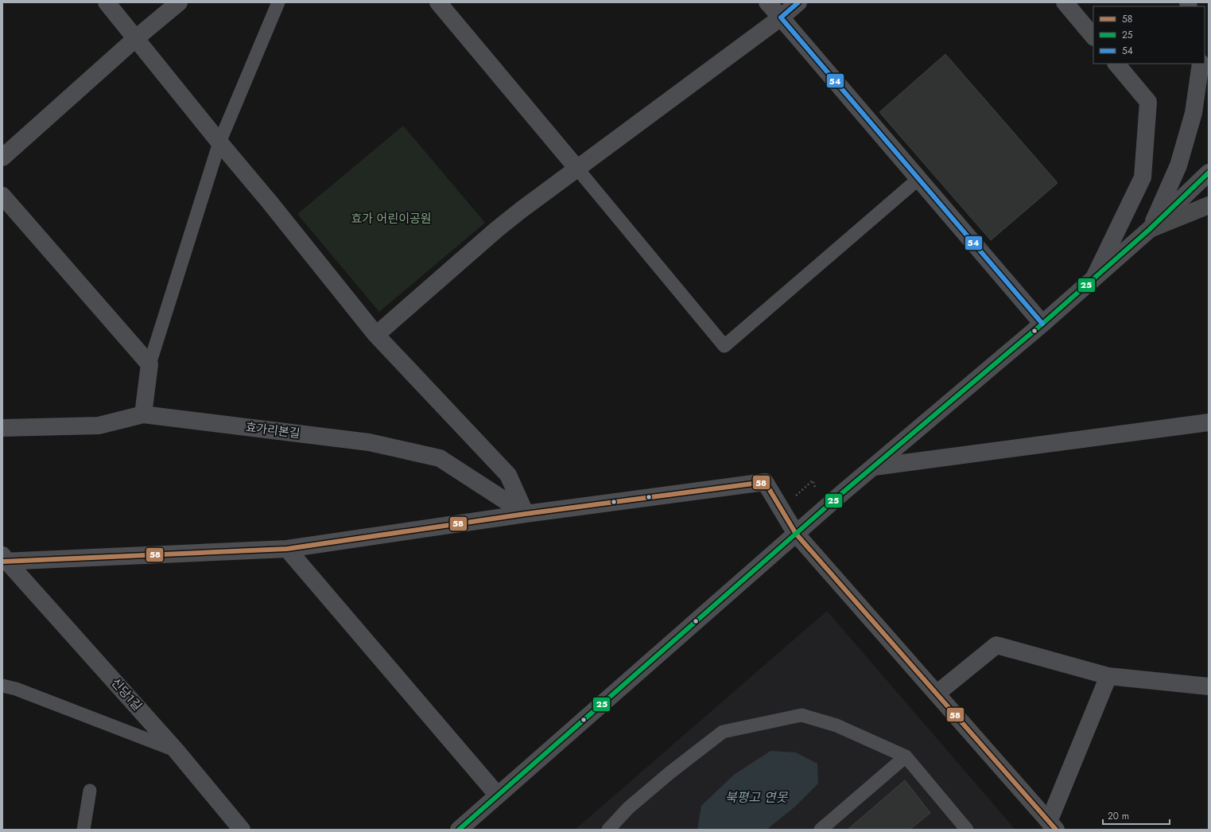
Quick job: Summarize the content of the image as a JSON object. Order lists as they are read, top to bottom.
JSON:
{
  "streets": {
    "street": ["효가리본길", "신당1길"]
  },
  "water": ["북평고 연못"],
  "parks": ["효가 어린이공원"],
  "lines": ["transit line 54", "transit line 25", "transit line 58"],
  "legend": ["58", "25", "54"],
  "scale_bar": "20 m"
}
